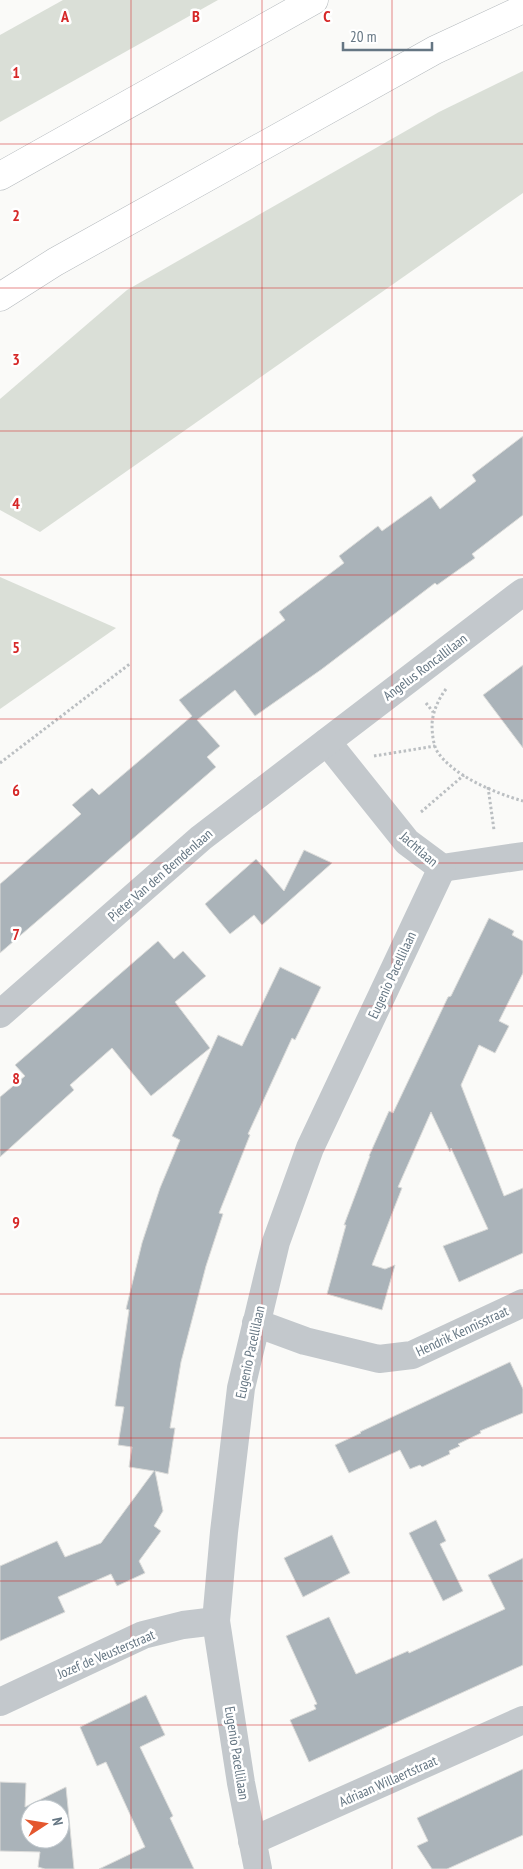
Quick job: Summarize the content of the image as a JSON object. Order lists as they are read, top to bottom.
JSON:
{
  "streets": {
    "street": [
      "Angelus Roncallilaan",
      "Jachtlaan",
      "Pieter Van den Bemdenlaan",
      "Eugenio Pacellilaan",
      "Hendrik Kennisstraat",
      "Jozef de Veusterstraat",
      "Adriaan Willaertstraat"
    ]
  },
  "crossings": [
    ["Angelus Roncallilaan", "Jachtlaan"],
    ["Angelus Roncallilaan", "Pieter Van den Bemdenlaan"],
    ["Jachtlaan", "Pieter Van den Bemdenlaan"],
    ["Jachtlaan", "Eugenio Pacellilaan"],
    ["Eugenio Pacellilaan", "Hendrik Kennisstraat"],
    ["Eugenio Pacellilaan", "Jozef de Veusterstraat"],
    ["Eugenio Pacellilaan", "Adriaan Willaertstraat"]
  ],
  "scale_bar": "20 m",
  "north": "right",
  "grid": {
    "columns": ["A", "B", "C"],
    "rows": [
      "1",
      "2",
      "3",
      "4",
      "5",
      "6",
      "7",
      "8",
      "9"
    ]
  }
}
